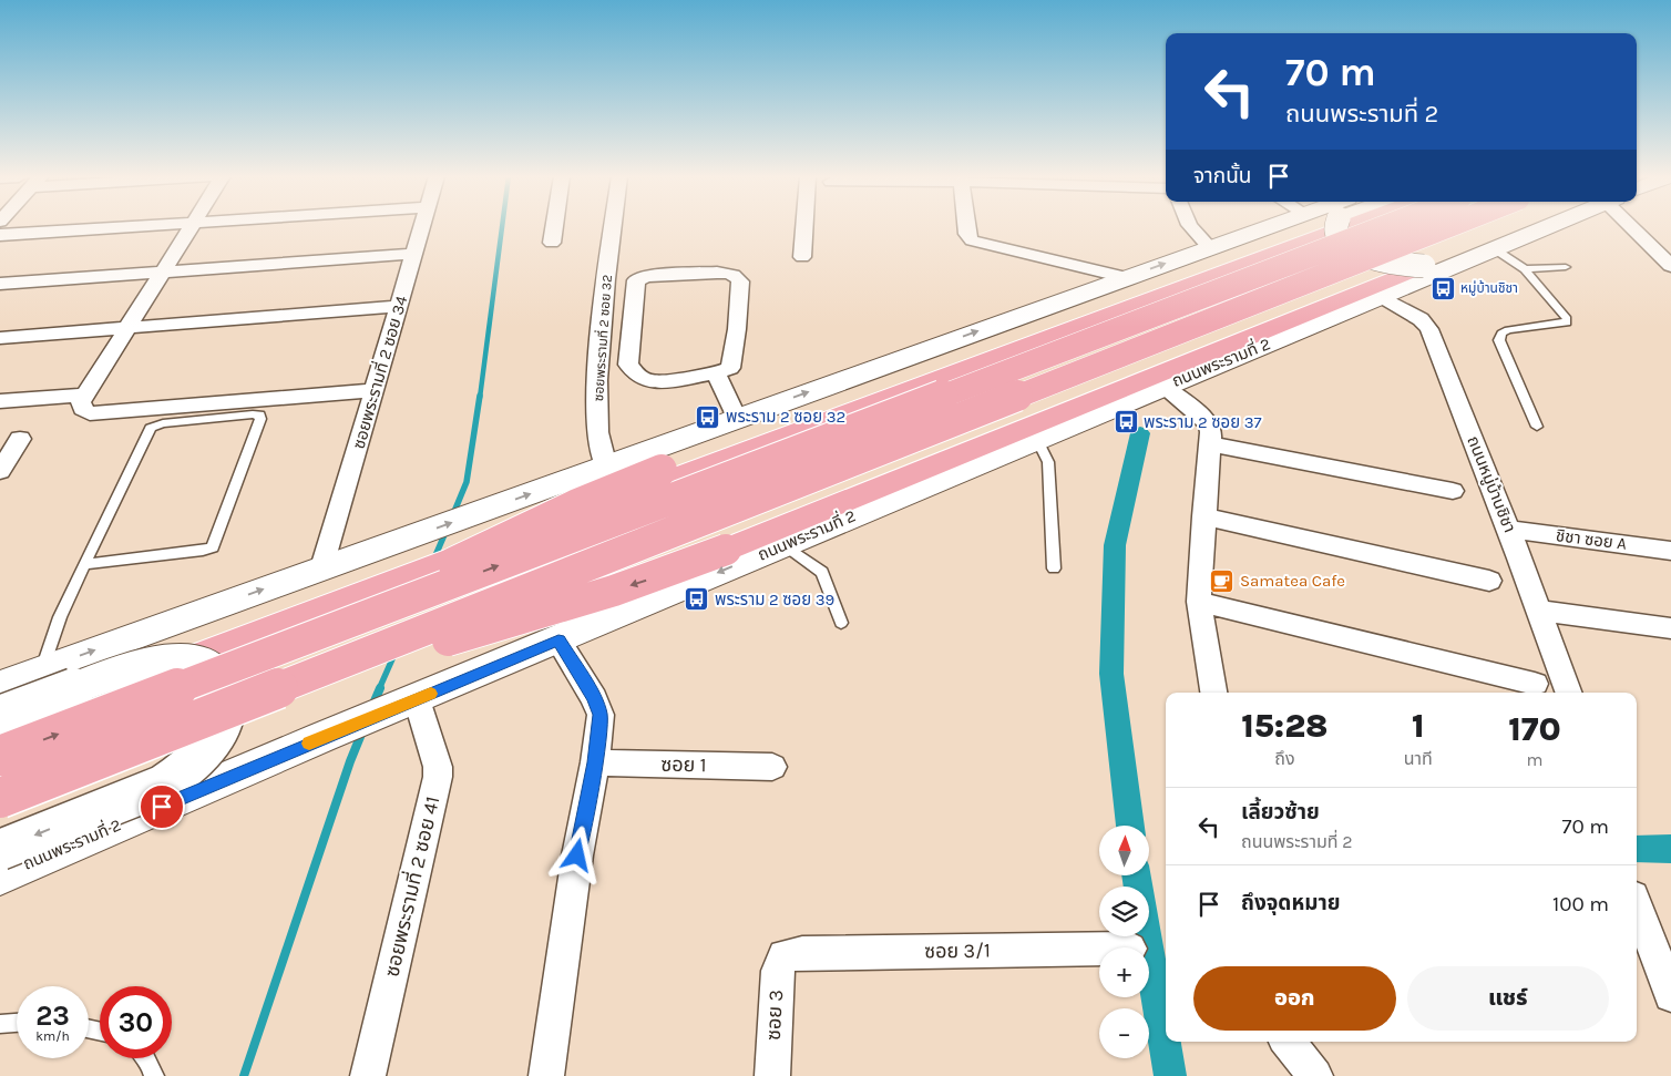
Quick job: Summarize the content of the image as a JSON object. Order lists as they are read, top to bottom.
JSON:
{
  "streets": {
    "main road": ["ถนนพระรามที่ 2"],
    "street": [
      "ซอยพระรามที่ 2 ซอย 32",
      "ซอยพระรามที่ 2 ซอย 34",
      "ถนนหมู่บ้านชิชา",
      "ชิชา ซอย A",
      "ซอย 1",
      "ซอยพระรามที่ 2 ซอย 41",
      "ซอย 3/1",
      "ซอย 3"
    ]
  },
  "crossings": [
    ["ถนนพระรามที่ 2", "ถนนหมู่บ้านชิชา"],
    ["ถนนพระรามที่ 2", "ซอยพระรามที่ 2 ซอย 41"],
    ["ถนนหมู่บ้านชิชา", "ชิชา ซอย A"],
    ["ซอย 3/1", "ซอย 3"]
  ],
  "places": {
    "bus stop": [
      "หมู่บ้านชิชา",
      "พระราม 2 ซอย 32",
      "พระราม 2 ซอย 37",
      "พระราม 2 ซอย 39"
    ],
    "cafe": ["Samatea Cafe"]
  },
  "north": "top",
  "page": {
    "turn": ["70 m", "ถนนพระรามที่ 2"],
    "then": "จากนั้น",
    "eta": [
      "15:28",
      "ถึง",
      "1",
      "นาที",
      "170",
      "m"
    ],
    "list": [
      {
        "name": "เลี้ยวซ้าย",
        "note": "ถนนพระรามที่ 2",
        "value": "70 m"
      },
      {
        "name": "ถึงจุดหมาย",
        "value": "100 m"
      }
    ],
    "map_buttons": ["+", "−"],
    "buttons": ["ออก", "แชร์"],
    "speed": "23 km/h",
    "limit": "30"
  }
}
